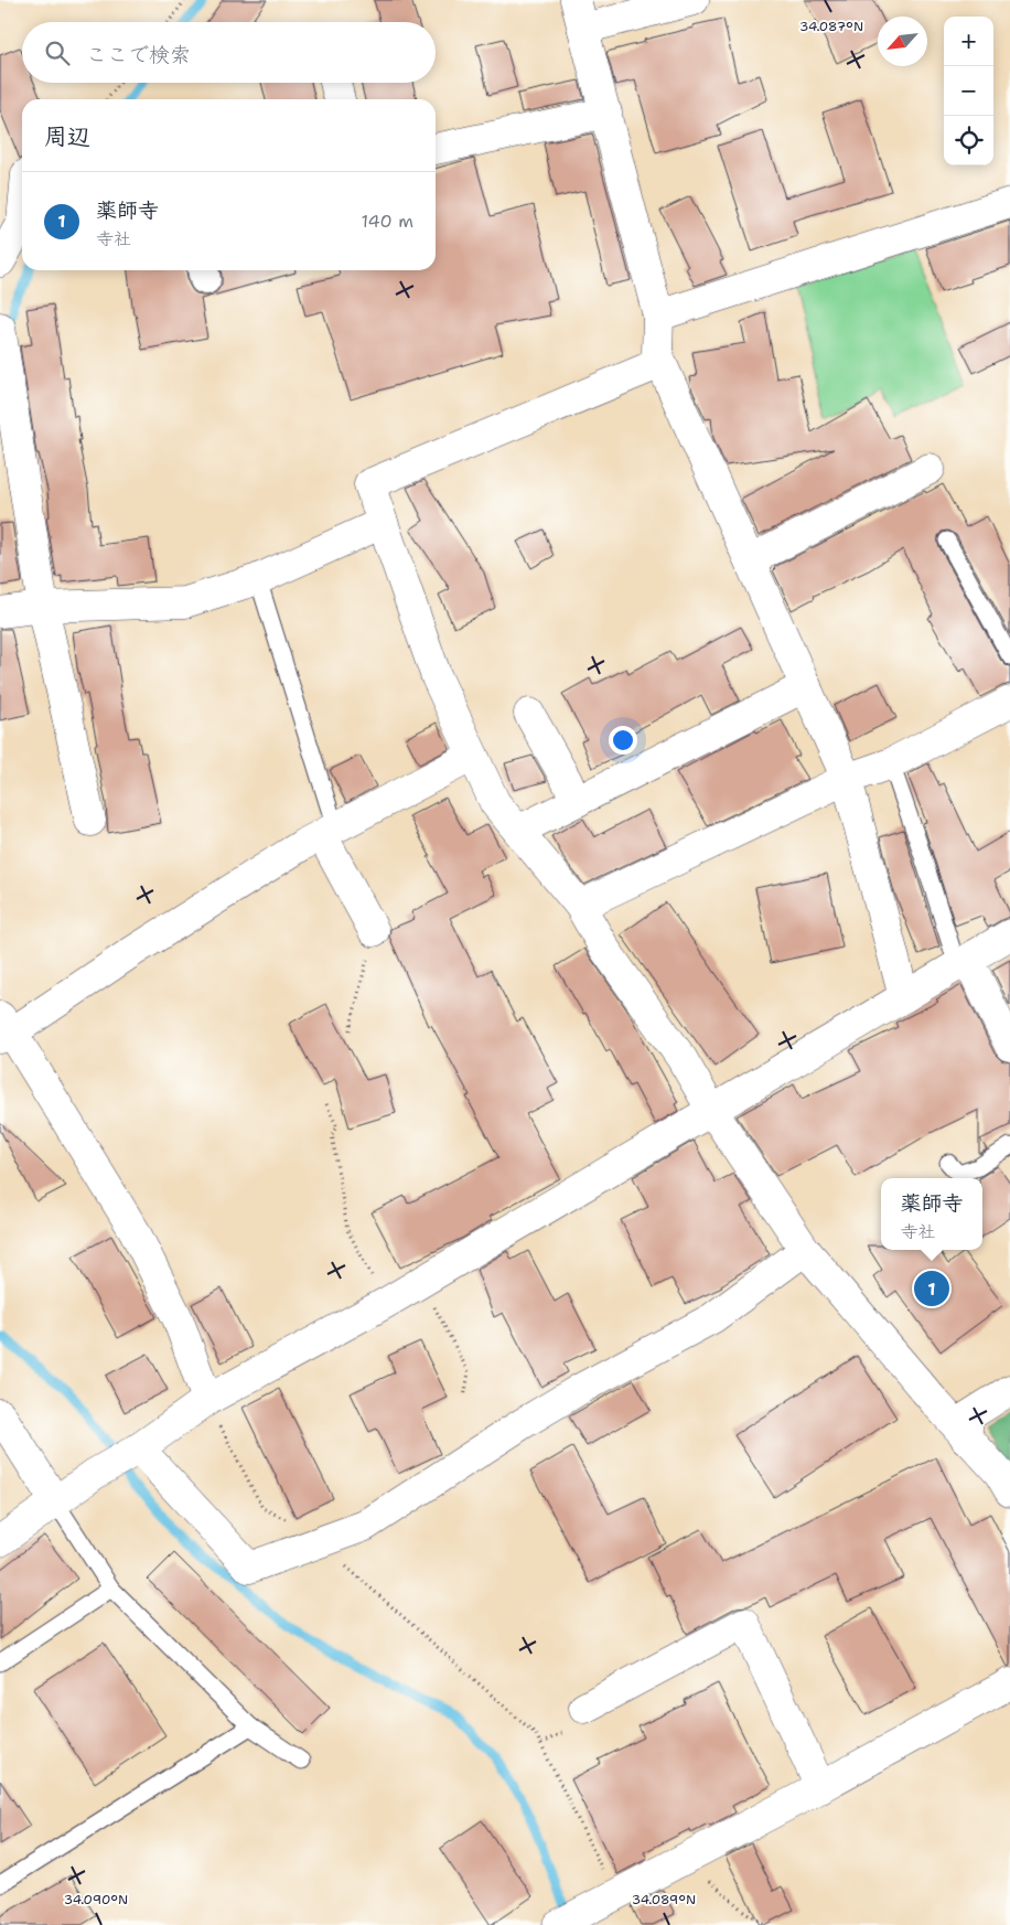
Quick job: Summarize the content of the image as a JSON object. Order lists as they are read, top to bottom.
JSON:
{
  "north": "bottom left",
  "page": {
    "map_buttons": ["+", "−"],
    "search": "ここで検索",
    "heading": "周辺",
    "list": [
      {
        "mark": "1",
        "name": "薬師寺",
        "note": "寺社",
        "value": "140 m"
      }
    ],
    "popup": ["薬師寺", "寺社"],
    "pins": "1"
  },
  "coordinates": ["34.087°N", "34.090°N", "34.089°N"]
}
